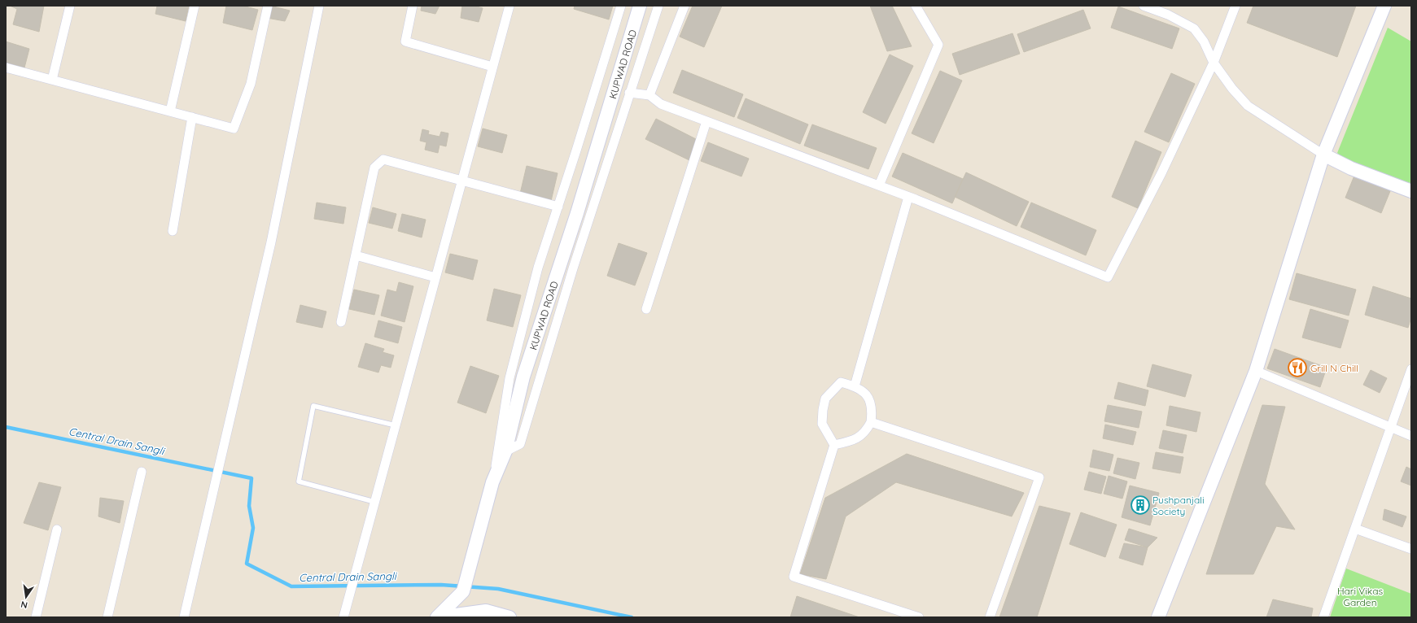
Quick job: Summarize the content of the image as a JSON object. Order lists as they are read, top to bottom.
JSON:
{
  "streets": {
    "main road": ["KUPWAD ROAD"]
  },
  "water": ["Central Drain Sangli"],
  "parks": ["Hari Vikas Garden"],
  "places": {
    "restaurant": ["Grill N Chill"],
    "building": ["Pushpanjali Society"]
  },
  "north": "bottom"
}
